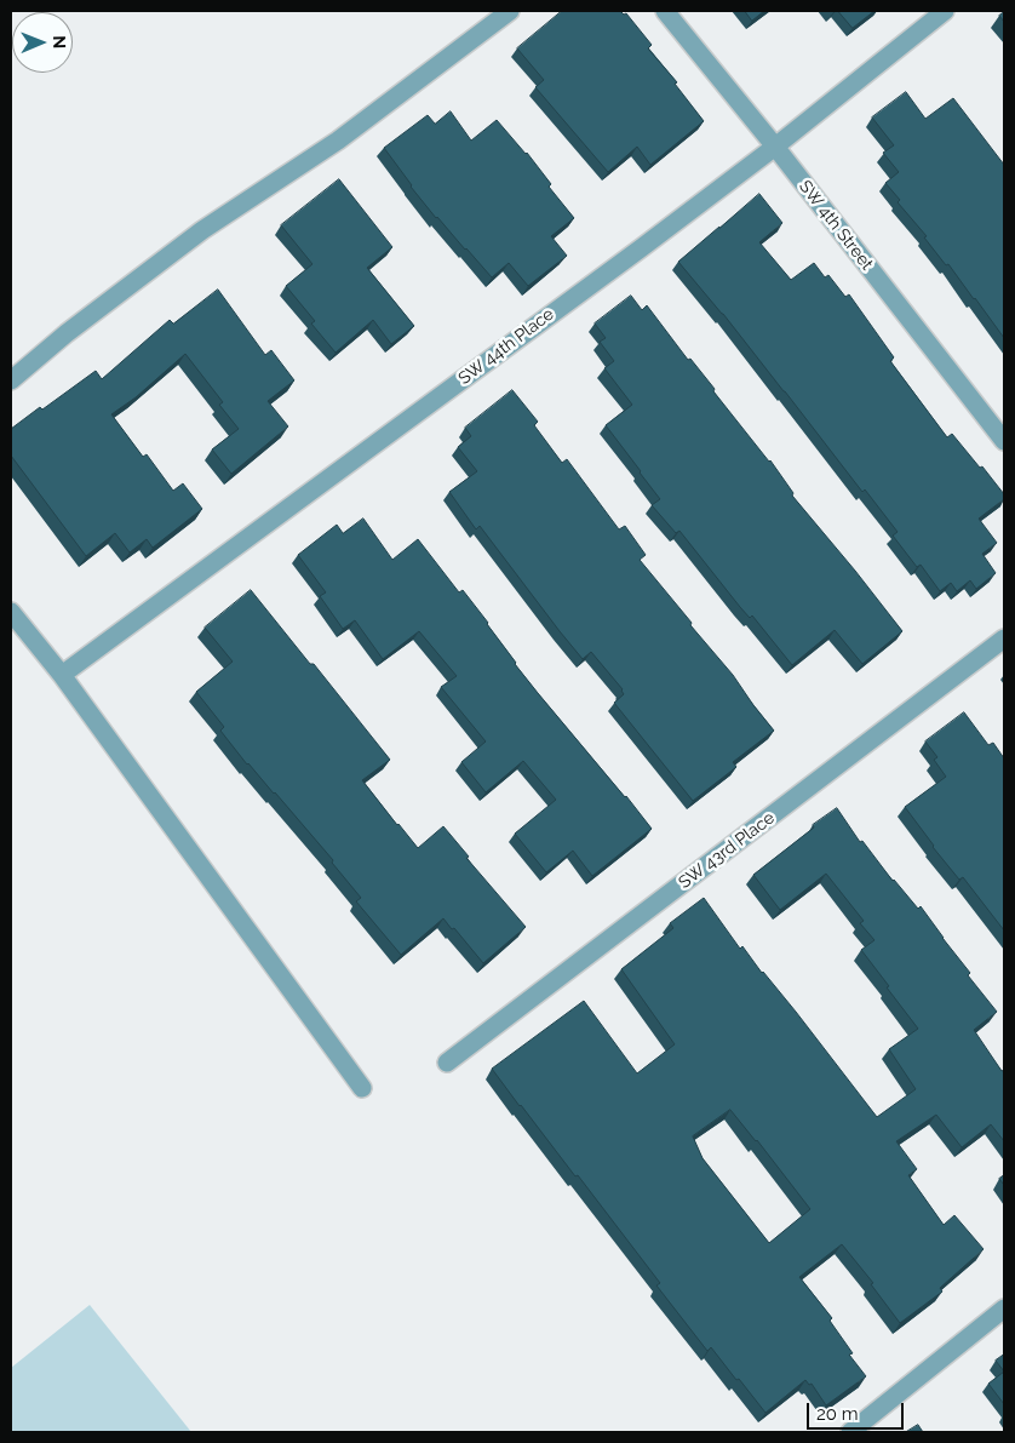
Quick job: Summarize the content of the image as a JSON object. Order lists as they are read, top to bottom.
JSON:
{
  "streets": {
    "street": ["SW 4th Street", "SW 44th Place", "SW 43rd Place"]
  },
  "crossings": [
    ["SW 4th Street", "SW 44th Place"]
  ],
  "scale_bar": "20 m",
  "north": "right"
}
